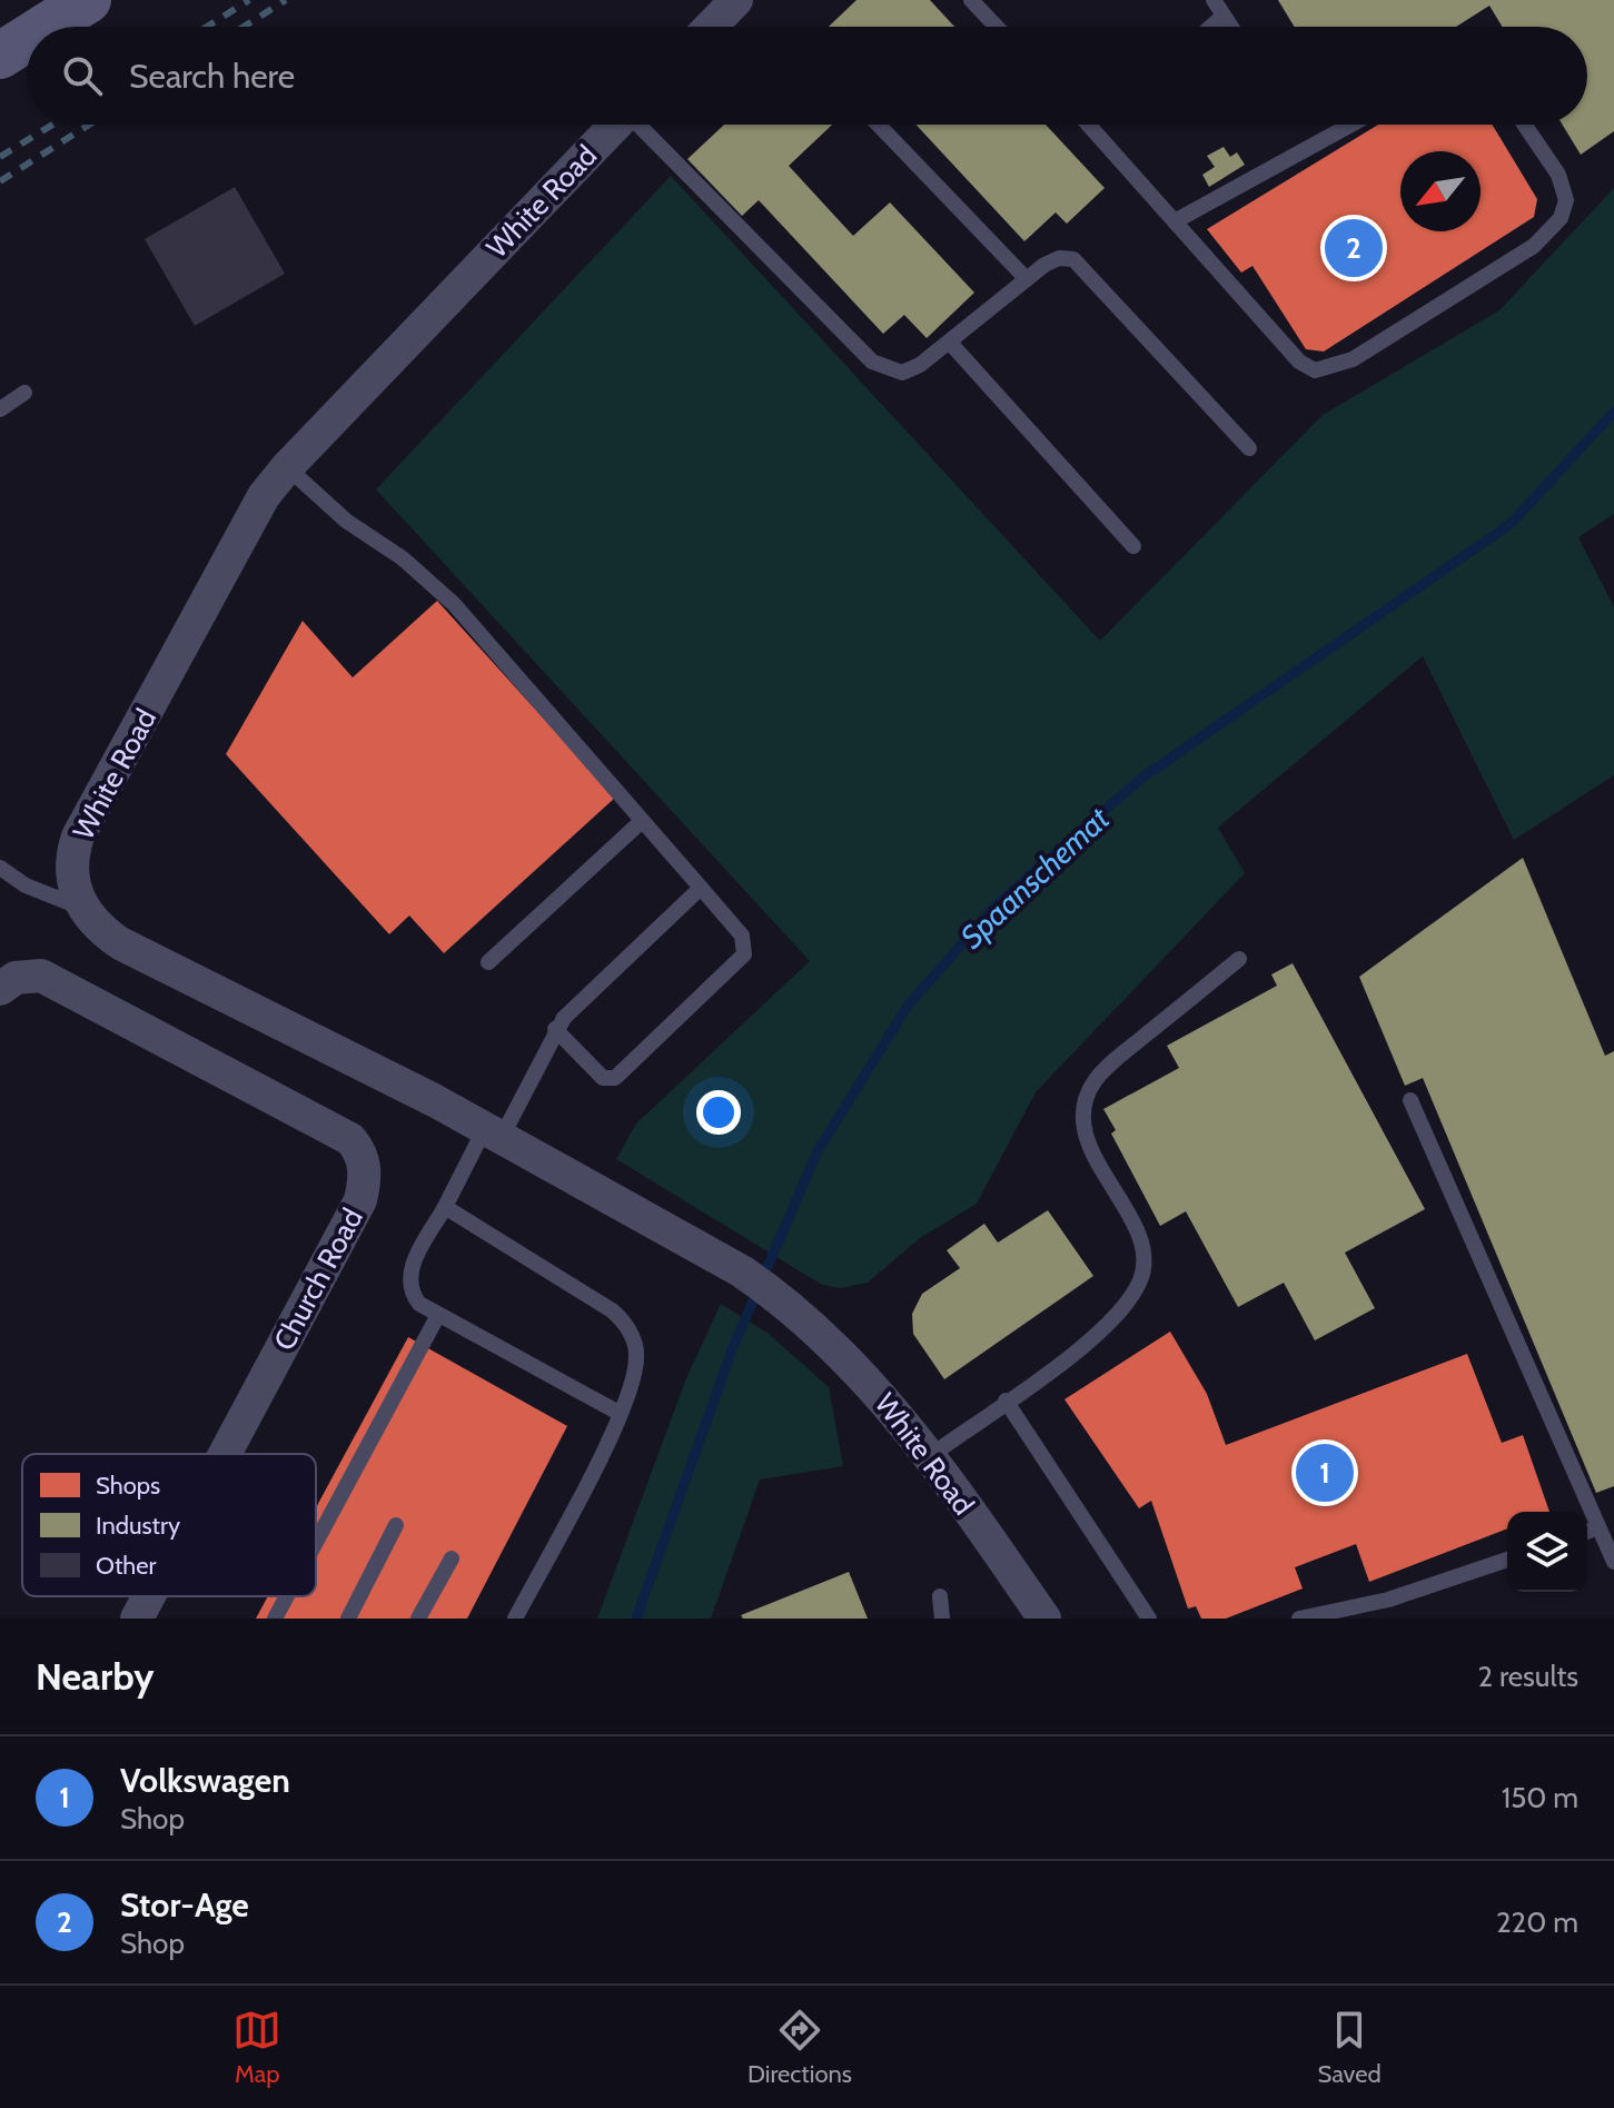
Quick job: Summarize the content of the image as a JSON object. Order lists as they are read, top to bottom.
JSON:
{
  "streets": {
    "street": ["White Road", "Church Road"]
  },
  "water": ["Spaanschemat"],
  "legend": ["Shops", "Industry", "Other"],
  "north": "bottom left",
  "page": {
    "search": "Search here",
    "pins": ["2", "1"],
    "heading": ["Nearby", "2 results"],
    "list": [
      {
        "mark": "1",
        "name": "Volkswagen",
        "note": "Shop",
        "value": "150 m"
      },
      {
        "mark": "2",
        "name": "Stor-Age",
        "note": "Shop",
        "value": "220 m"
      }
    ],
    "nav": ["Map", "Directions", "Saved"]
  }
}
